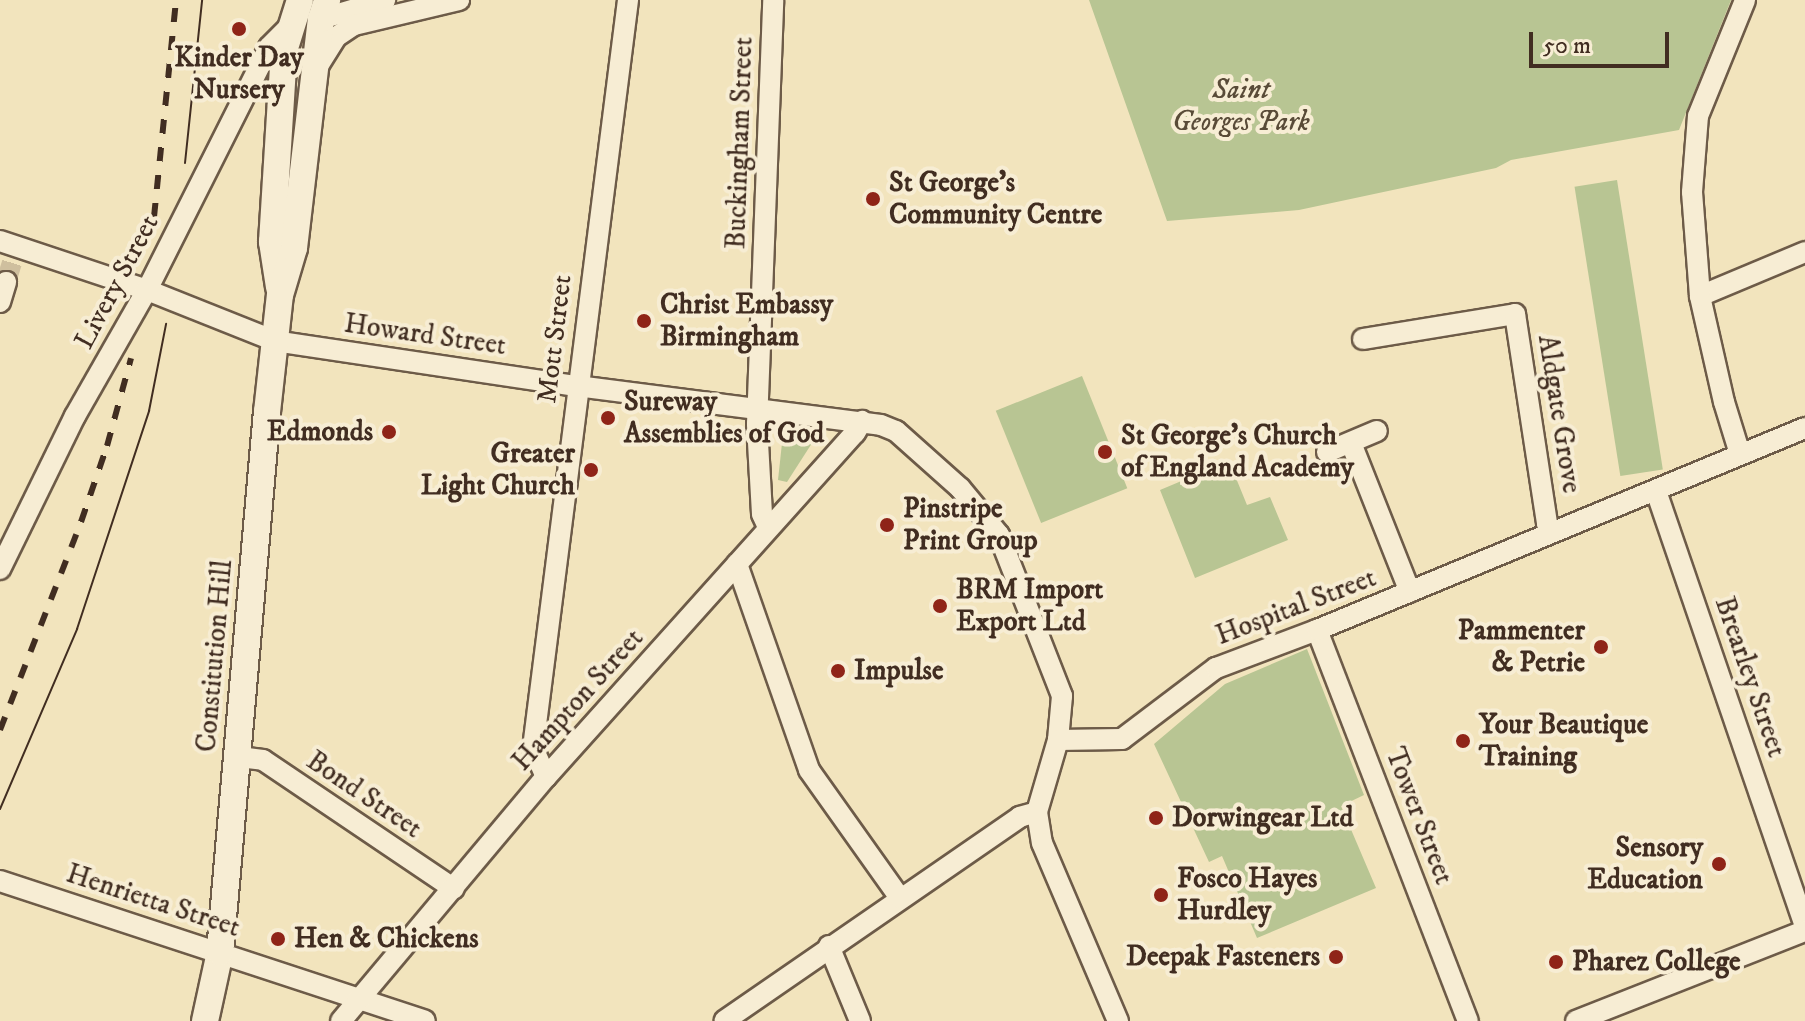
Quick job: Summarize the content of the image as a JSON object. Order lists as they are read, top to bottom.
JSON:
{
  "streets": {
    "main road": ["Constitution Hill"],
    "street": [
      "Buckingham Street",
      "Livery Street",
      "Howard Street",
      "Mott Street",
      "Aldgate Grove",
      "Hospital Street",
      "Brearley Street",
      "Hampton Street",
      "Bond Street",
      "Tower Street",
      "Henrietta Street"
    ]
  },
  "crossings": [
    ["Buckingham Street", "Howard Street"],
    ["Buckingham Street", "Hampton Street"],
    ["Livery Street", "Howard Street"],
    ["Livery Street", "Constitution Hill"],
    ["Howard Street", "Mott Street"],
    ["Howard Street", "Hospital Street"],
    ["Howard Street", "Constitution Hill"],
    ["Howard Street", "Hampton Street"],
    ["Mott Street", "Hampton Street"],
    ["Aldgate Grove", "Hospital Street"],
    ["Hospital Street", "Brearley Street"],
    ["Hospital Street", "Tower Street"],
    ["Constitution Hill", "Bond Street"],
    ["Constitution Hill", "Henrietta Street"],
    ["Hampton Street", "Bond Street"],
    ["Hampton Street", "Henrietta Street"]
  ],
  "parks": ["Saint Georges Park"],
  "places": [
    "Kinder Day Nursery",
    "St George's Community Centre",
    "Christ Embassy Birmingham",
    "Sureway Assemblies of God",
    "Edmonds",
    "St George's Church of England Academy",
    "Greater Light Church",
    "Pinstripe Print Group",
    "BRM Import Export Ltd",
    "Pammenter & Petrie",
    "Impulse",
    "Your Beautique Training",
    "Dorwingear Ltd",
    "Sensory Education",
    "Fosco Hayes Hurdley",
    "Hen & Chickens",
    "Deepak Fasteners",
    "Pharez College"
  ],
  "scale_bar": "50 m"
}
